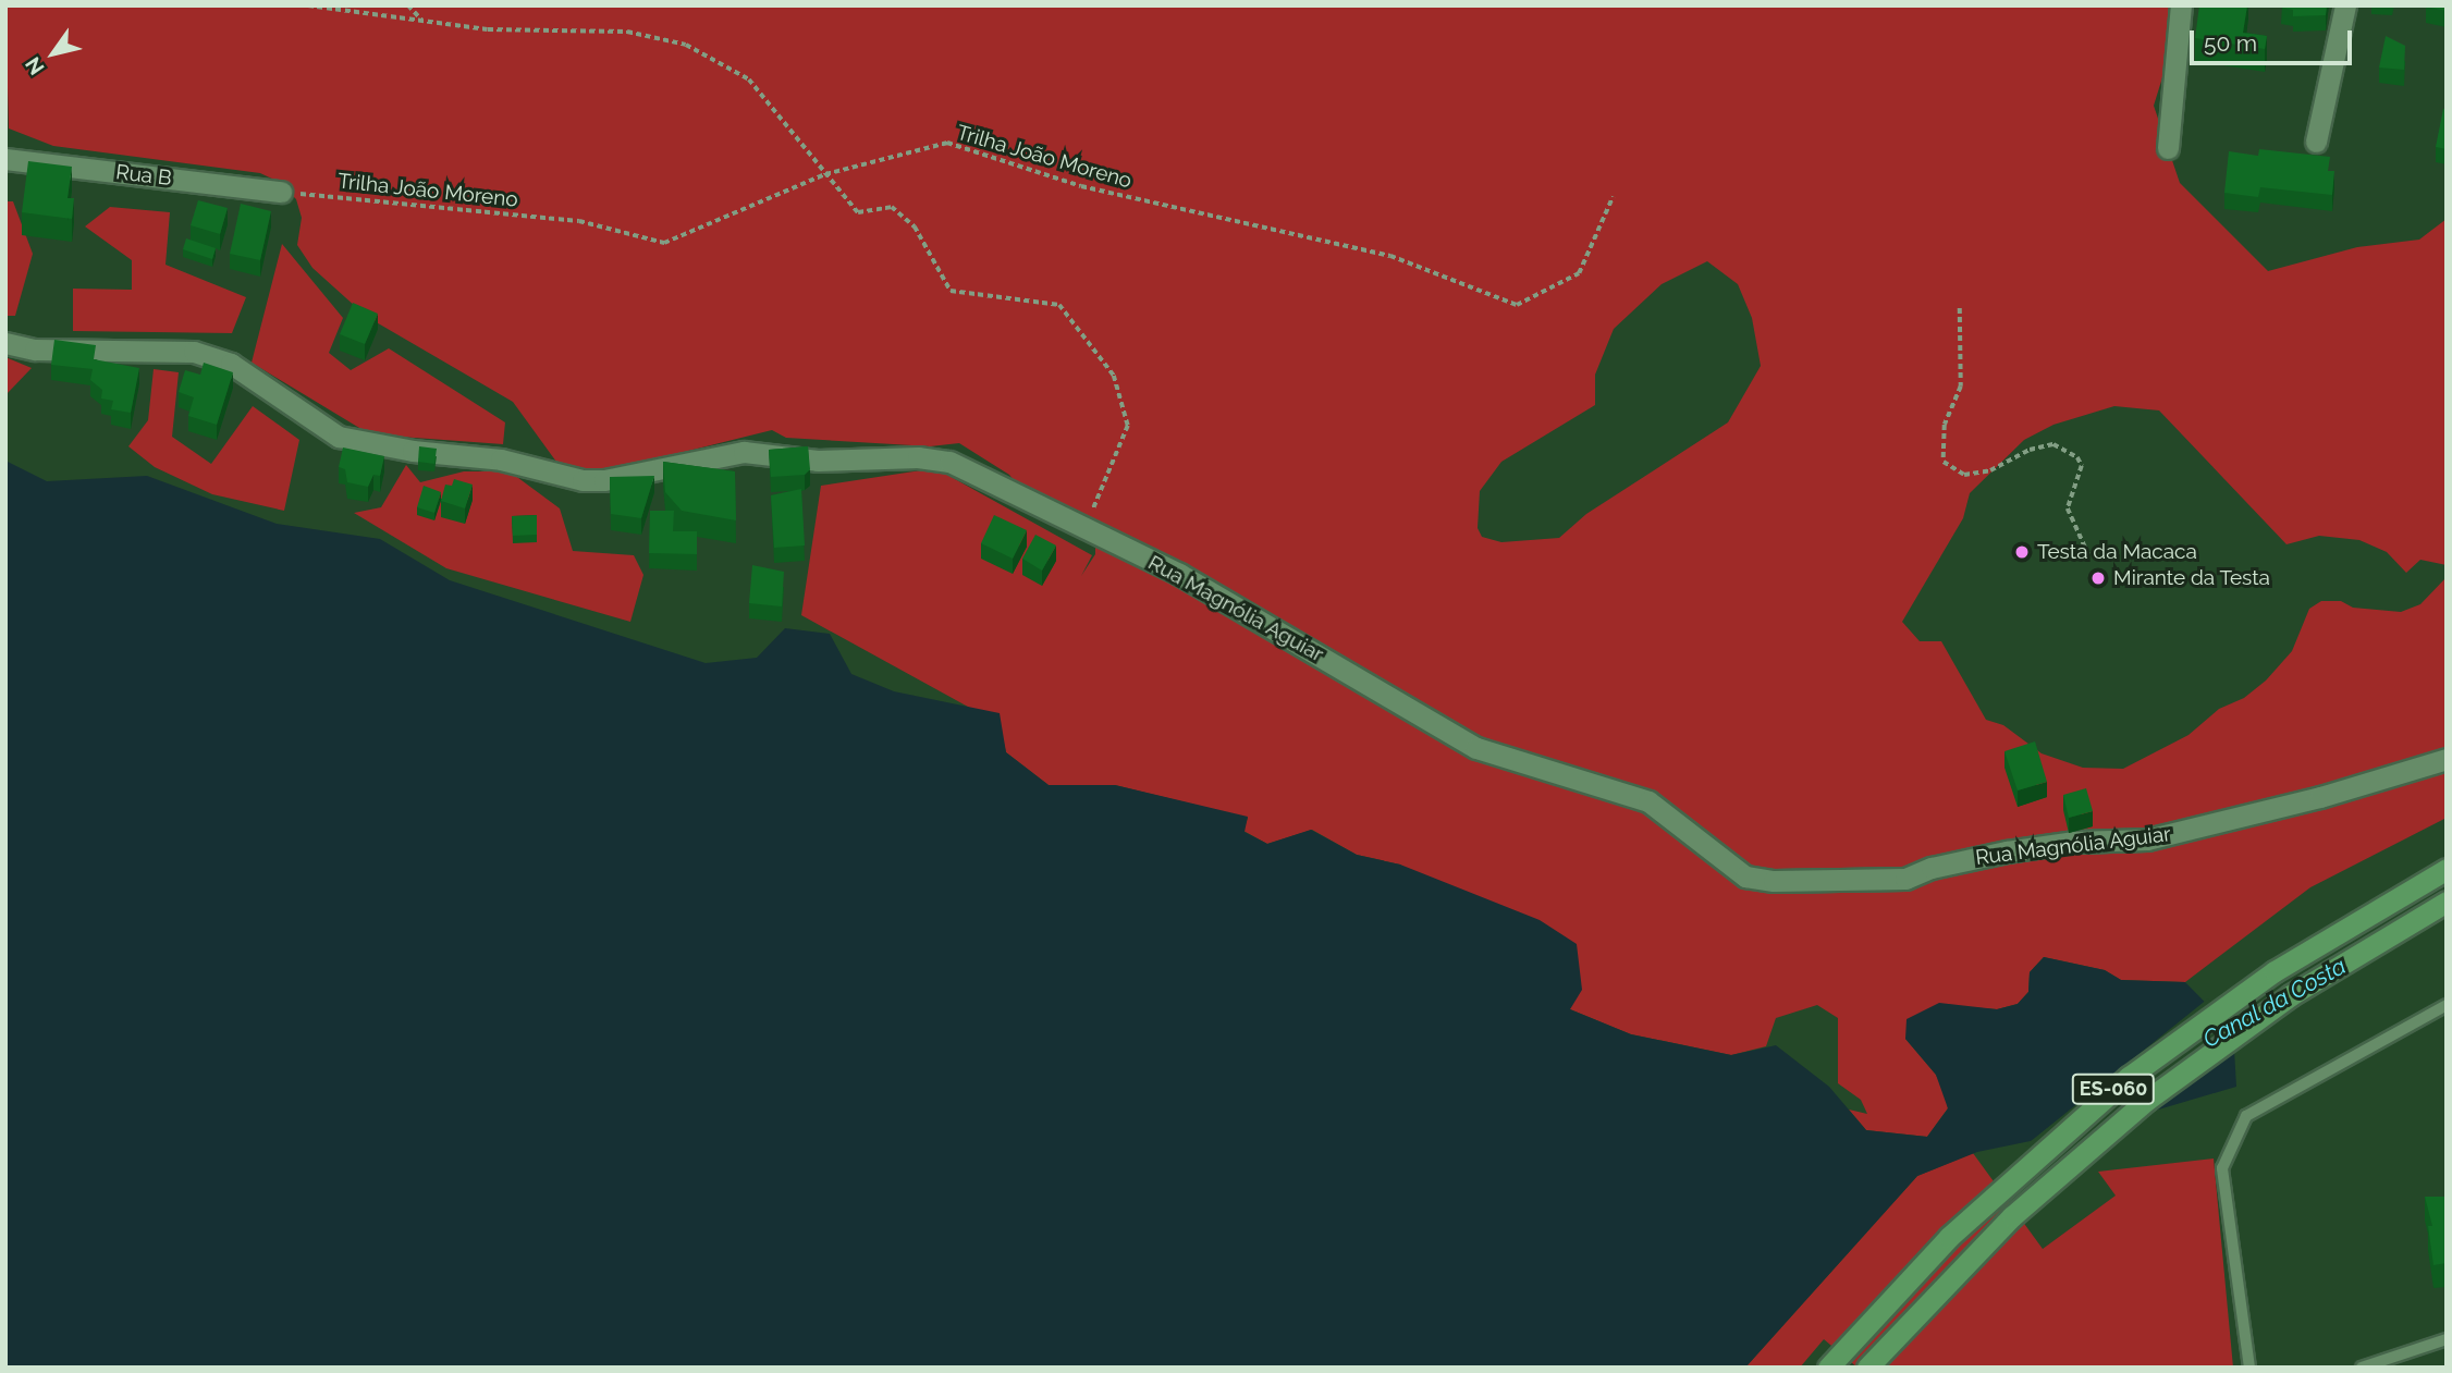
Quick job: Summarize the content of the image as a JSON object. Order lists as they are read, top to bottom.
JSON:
{
  "streets": {
    "main road": ["ES-060"],
    "street": ["Rua B", "Rua Magnólia Aguiar"],
    "path": ["Trilha João Moreno"]
  },
  "crossings": [
    ["Trilha João Moreno", "Rua B"]
  ],
  "water": ["Canal da Costa"],
  "places": ["Testa da Macaca", "Mirante da Testa"],
  "scale_bar": "50 m",
  "north": "bottom left"
}
